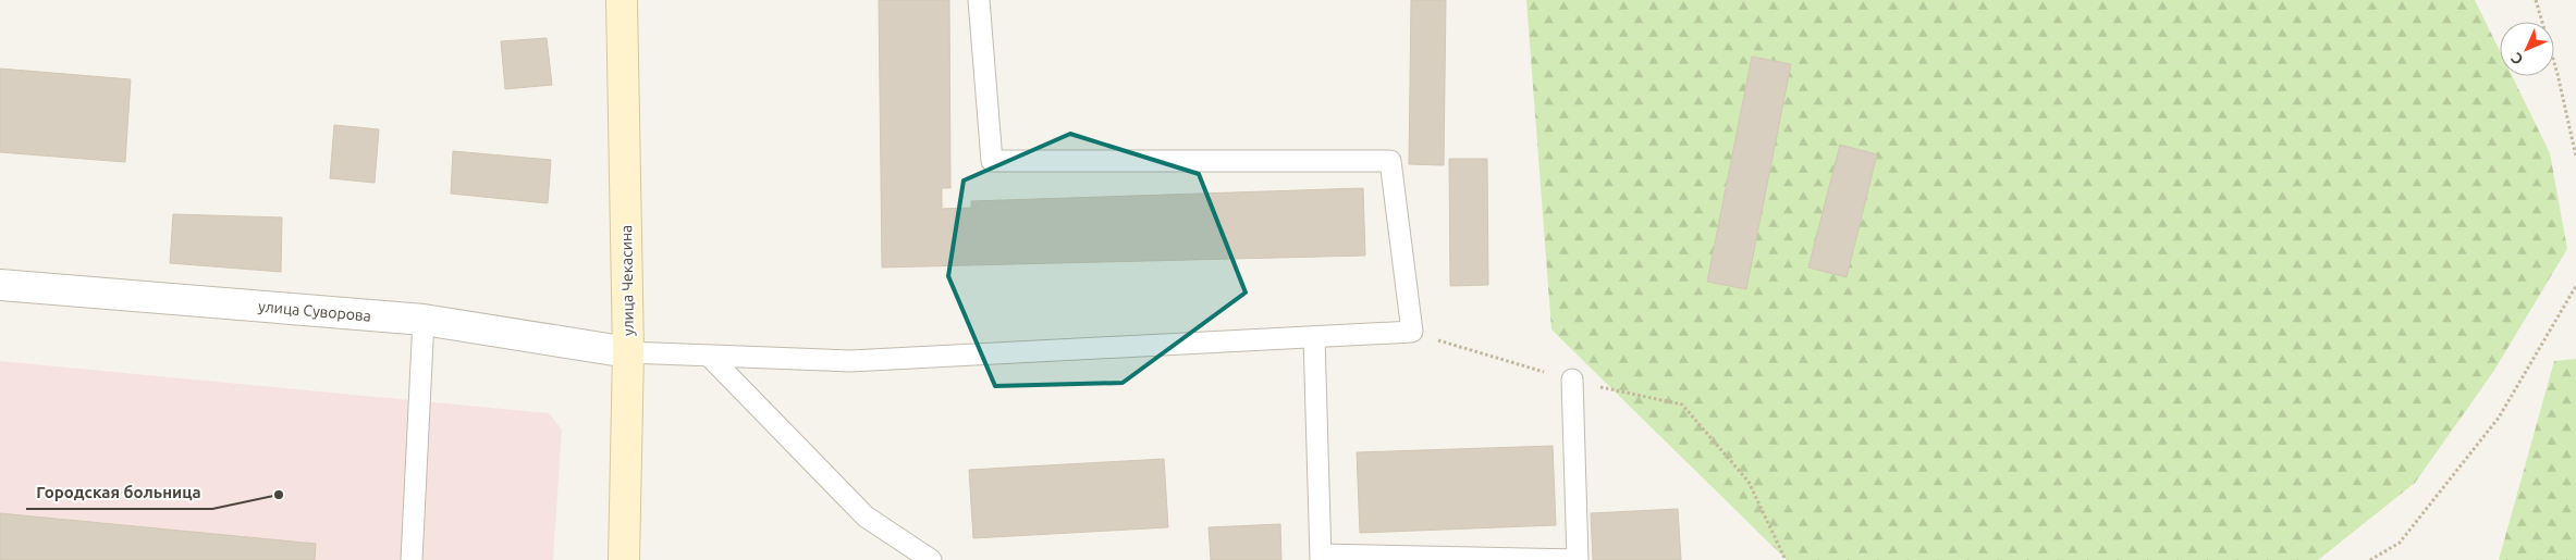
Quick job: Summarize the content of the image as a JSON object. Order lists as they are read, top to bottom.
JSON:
{
  "streets": {
    "street": ["улица Чекасина", "улица Суворова"]
  },
  "crossings": [
    ["улица Чекасина", "улица Суворова"]
  ],
  "places": ["Городская больница"],
  "north": "bottom left"
}
